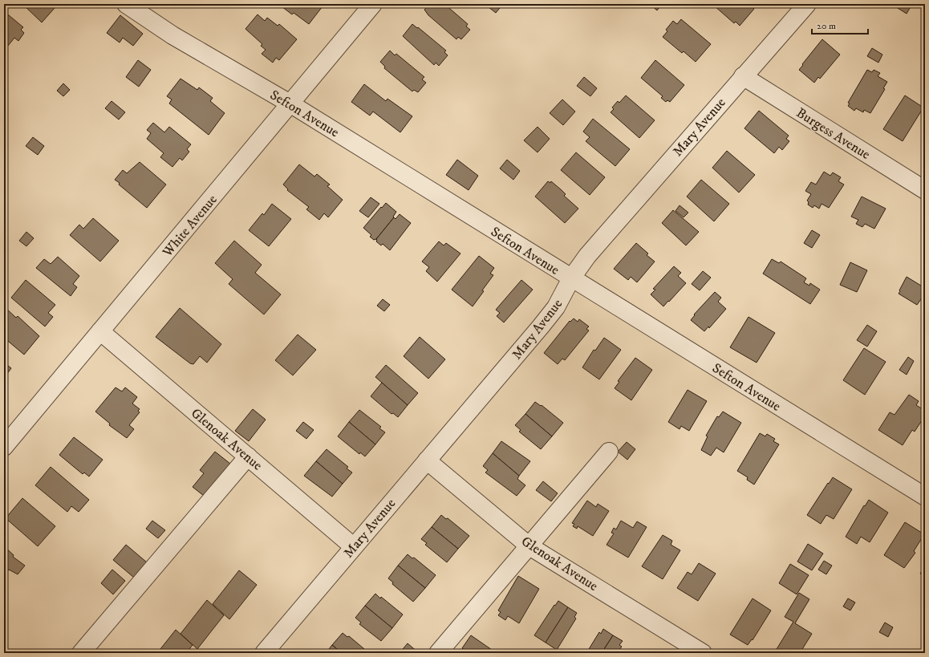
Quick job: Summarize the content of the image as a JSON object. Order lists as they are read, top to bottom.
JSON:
{
  "streets": {
    "street": [
      "Sefton Avenue",
      "Mary Avenue",
      "Burgess Avenue",
      "White Avenue",
      "Glenoak Avenue"
    ]
  },
  "crossings": [
    ["Sefton Avenue", "Mary Avenue"],
    ["Sefton Avenue", "White Avenue"],
    ["Mary Avenue", "Burgess Avenue"],
    ["Mary Avenue", "Glenoak Avenue"],
    ["White Avenue", "Glenoak Avenue"]
  ],
  "scale_bar": "20 m"
}
